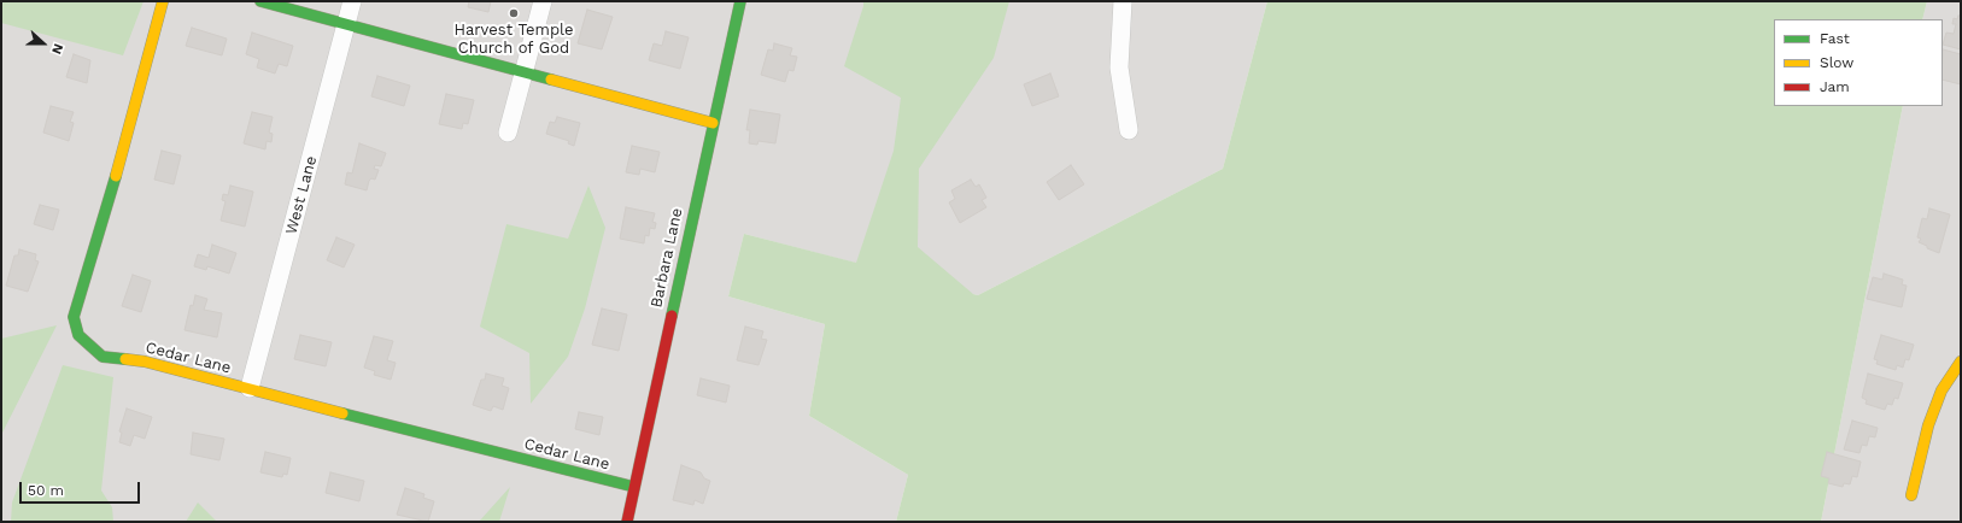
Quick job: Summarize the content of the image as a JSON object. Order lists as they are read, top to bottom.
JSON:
{
  "streets": {
    "street": ["West Lane", "Barbara Lane", "Cedar Lane"]
  },
  "crossings": [
    ["West Lane", "Cedar Lane"],
    ["Barbara Lane", "Cedar Lane"]
  ],
  "places": ["Harvest Temple Church of God"],
  "legend": ["Fast", "Slow", "Jam"],
  "scale_bar": "50 m",
  "north": "right"
}
